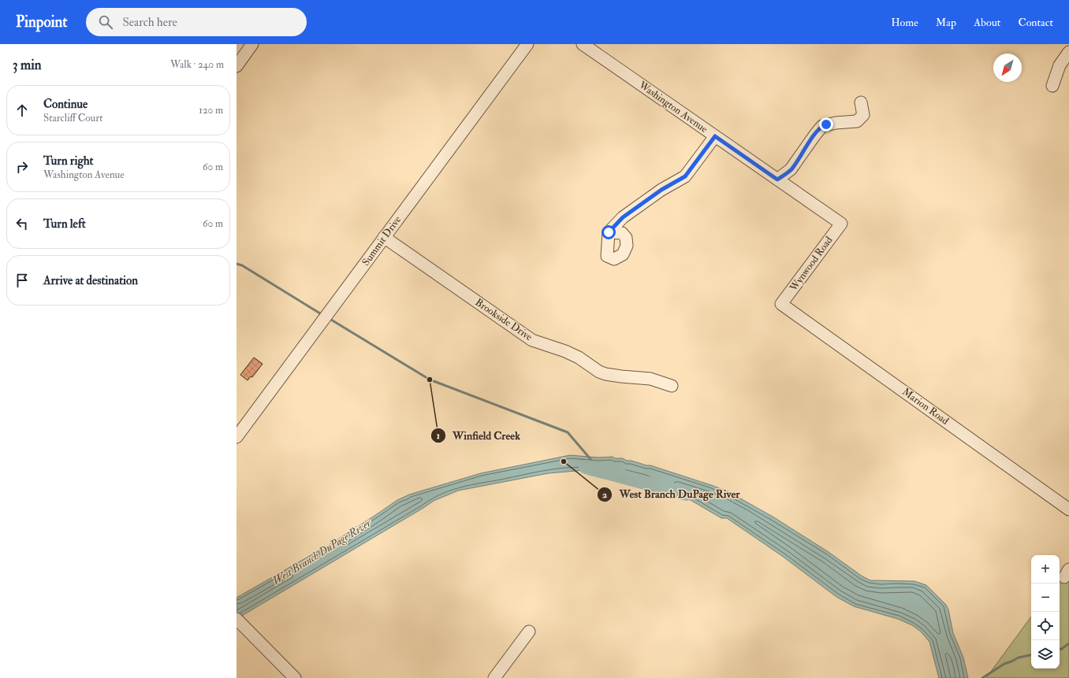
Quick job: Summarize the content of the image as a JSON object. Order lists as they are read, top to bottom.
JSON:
{
  "streets": {
    "street": [
      "Washington Avenue",
      "Summit Drive",
      "Wynwood Road",
      "Brookside Drive",
      "Marion Road"
    ]
  },
  "crossings": [
    ["Washington Avenue", "Wynwood Road"],
    ["Summit Drive", "Brookside Drive"],
    ["Wynwood Road", "Marion Road"]
  ],
  "water": ["West Branch DuPage River"],
  "places": ["Winfield Creek", "West Branch DuPage River"],
  "north": "bottom left",
  "page": {
    "header": "Pinpoint",
    "search": "Search here",
    "nav": [
      "Home",
      "Map",
      "About",
      "Contact"
    ],
    "heading": ["3 min", "Walk · 240 m"],
    "list": [
      ["Continue", "Starcliff Court", "120 m"],
      ["Turn right", "Washington Avenue", "60 m"],
      ["Turn left", "60 m"],
      "Arrive at destination"
    ],
    "map_buttons": ["+", "−"]
  }
}
